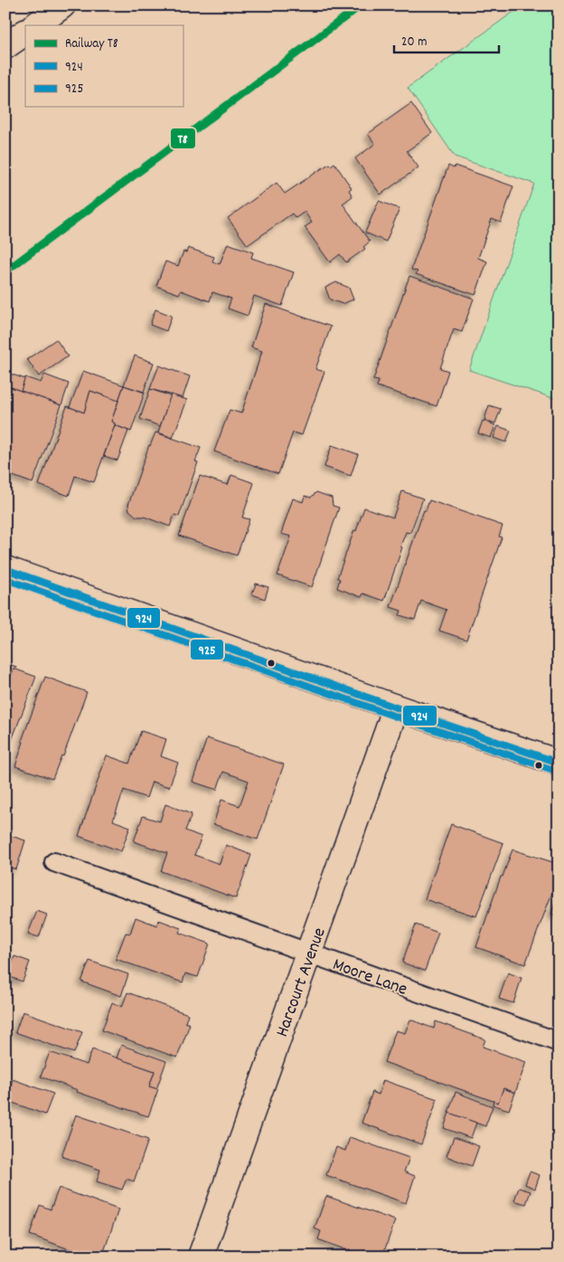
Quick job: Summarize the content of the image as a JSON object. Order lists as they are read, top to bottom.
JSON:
{
  "streets": {
    "street": ["Harcourt Avenue"],
    "lane": ["Moore Lane"]
  },
  "crossings": [
    ["Moore Lane", "Harcourt Avenue"]
  ],
  "lines": ["rail line T8", "transit line 924", "transit line 925"],
  "legend": ["Railway T8", "924", "925"],
  "scale_bar": "20 m"
}
